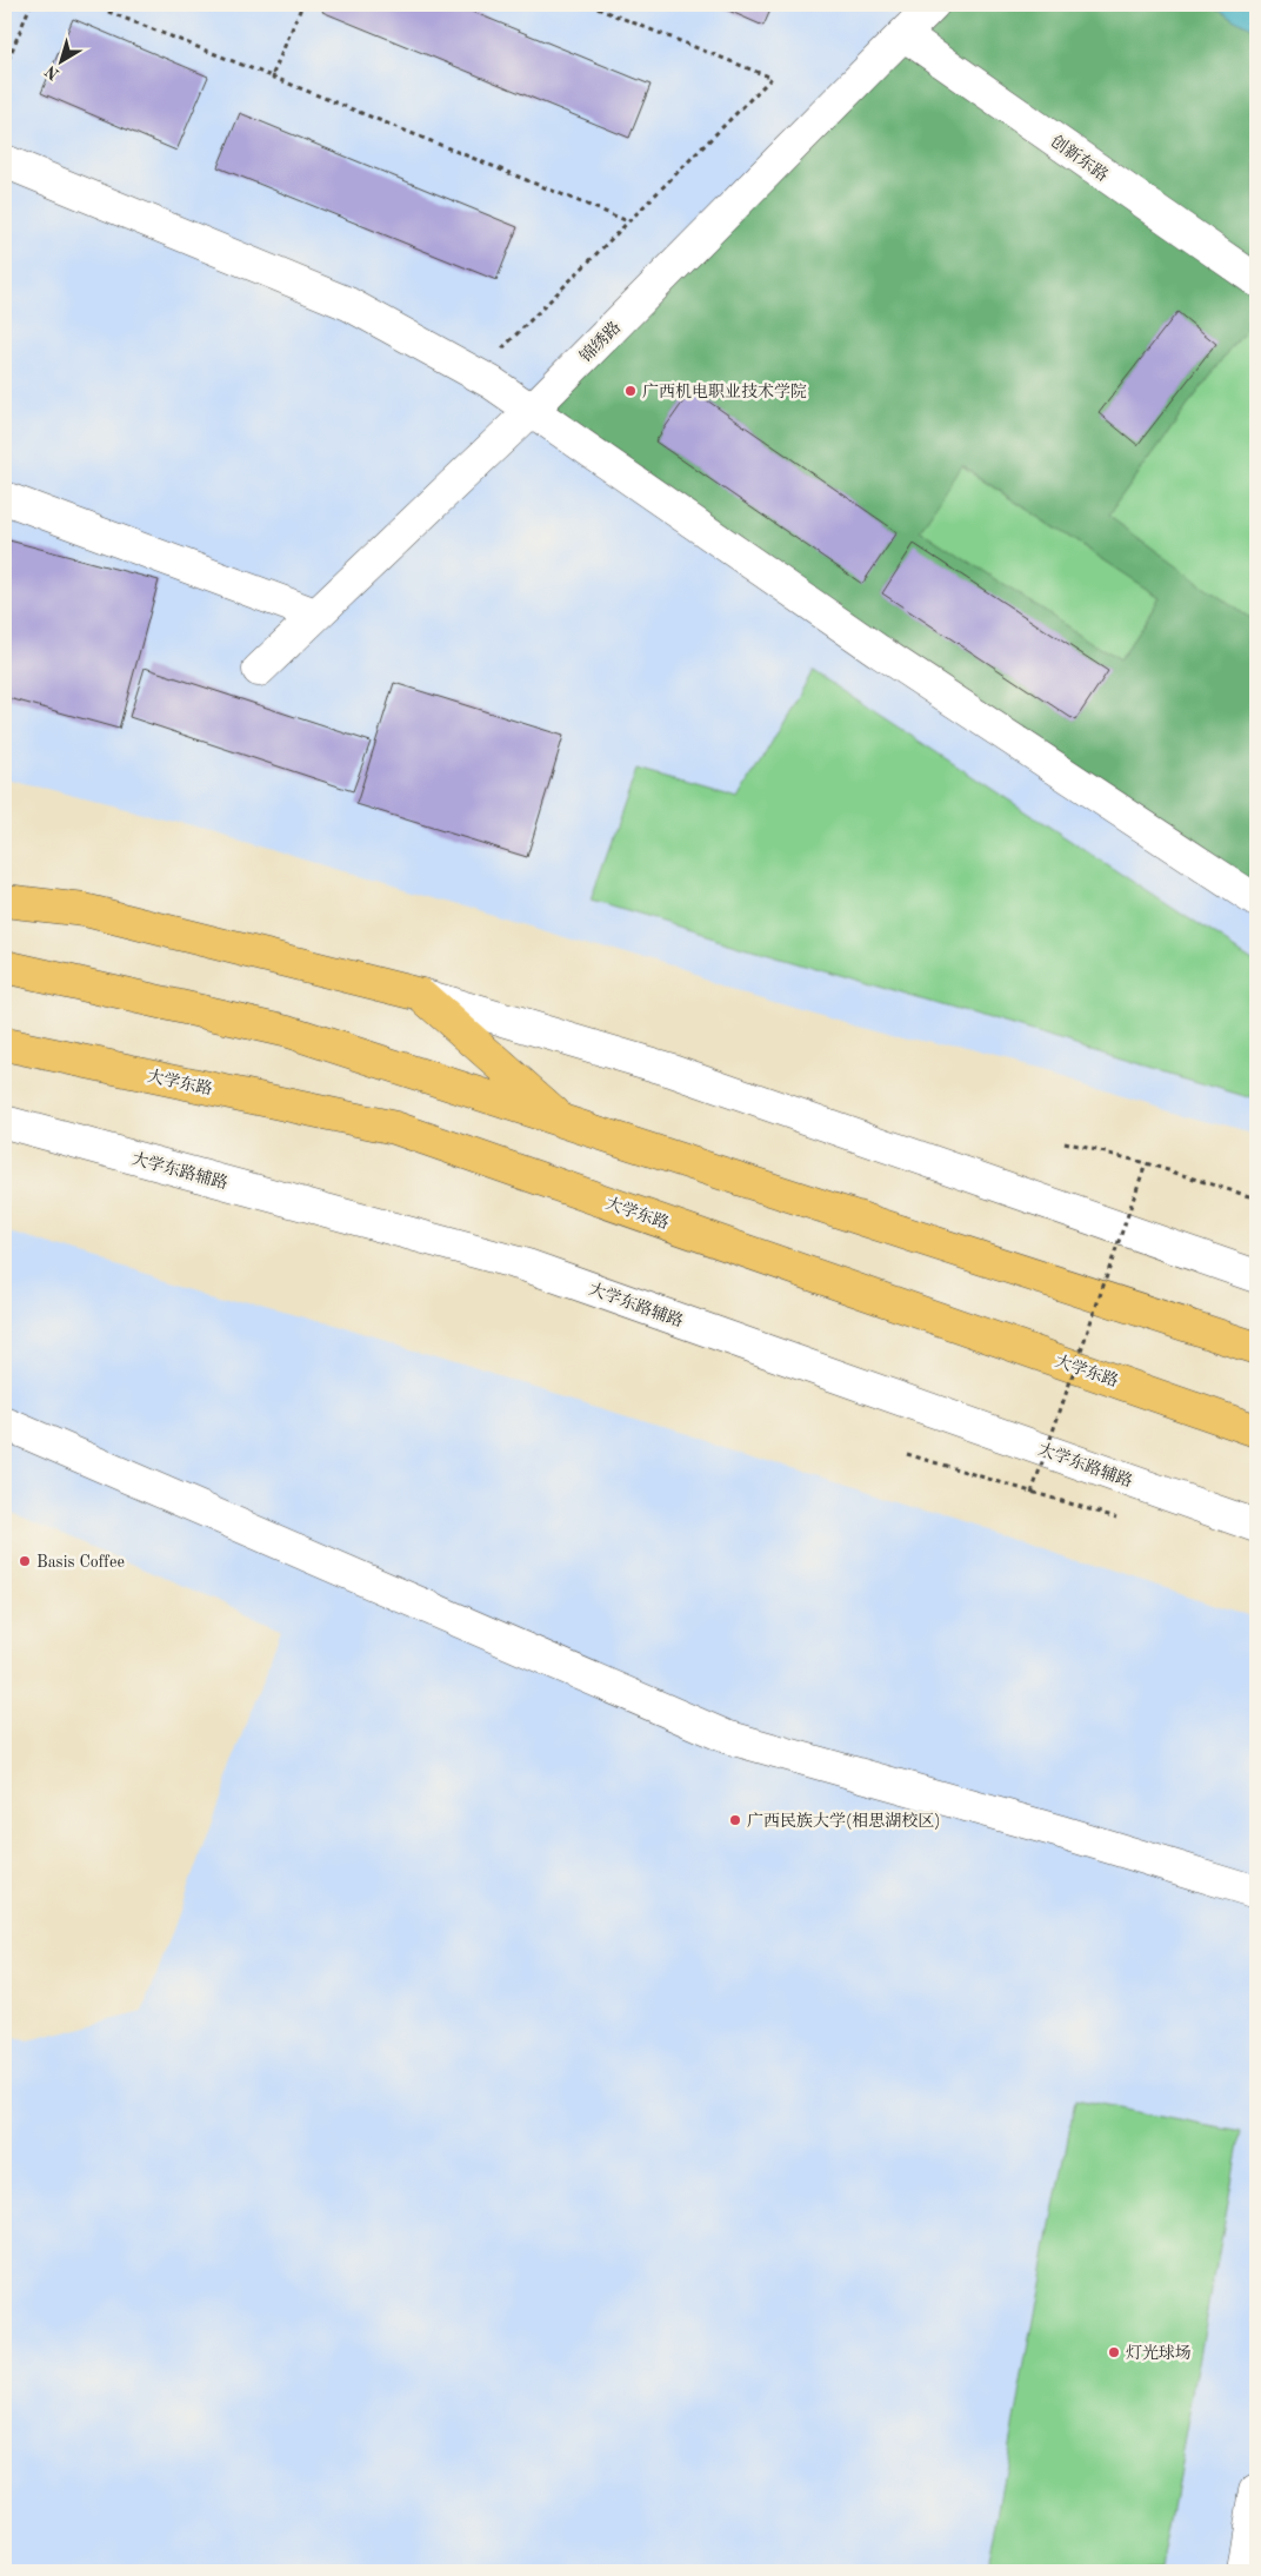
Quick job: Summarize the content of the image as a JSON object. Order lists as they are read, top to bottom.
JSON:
{
  "streets": {
    "main road": ["大学东路"],
    "street": ["创新东路", "锦绣路", "大学东路辅路"]
  },
  "crossings": [
    ["创新东路", "锦绣路"]
  ],
  "places": [
    "广西机电职业技术学院",
    "Basis Coffee",
    "广西民族大学(相思湖校区)",
    "灯光球场"
  ],
  "north": "bottom left"
}
